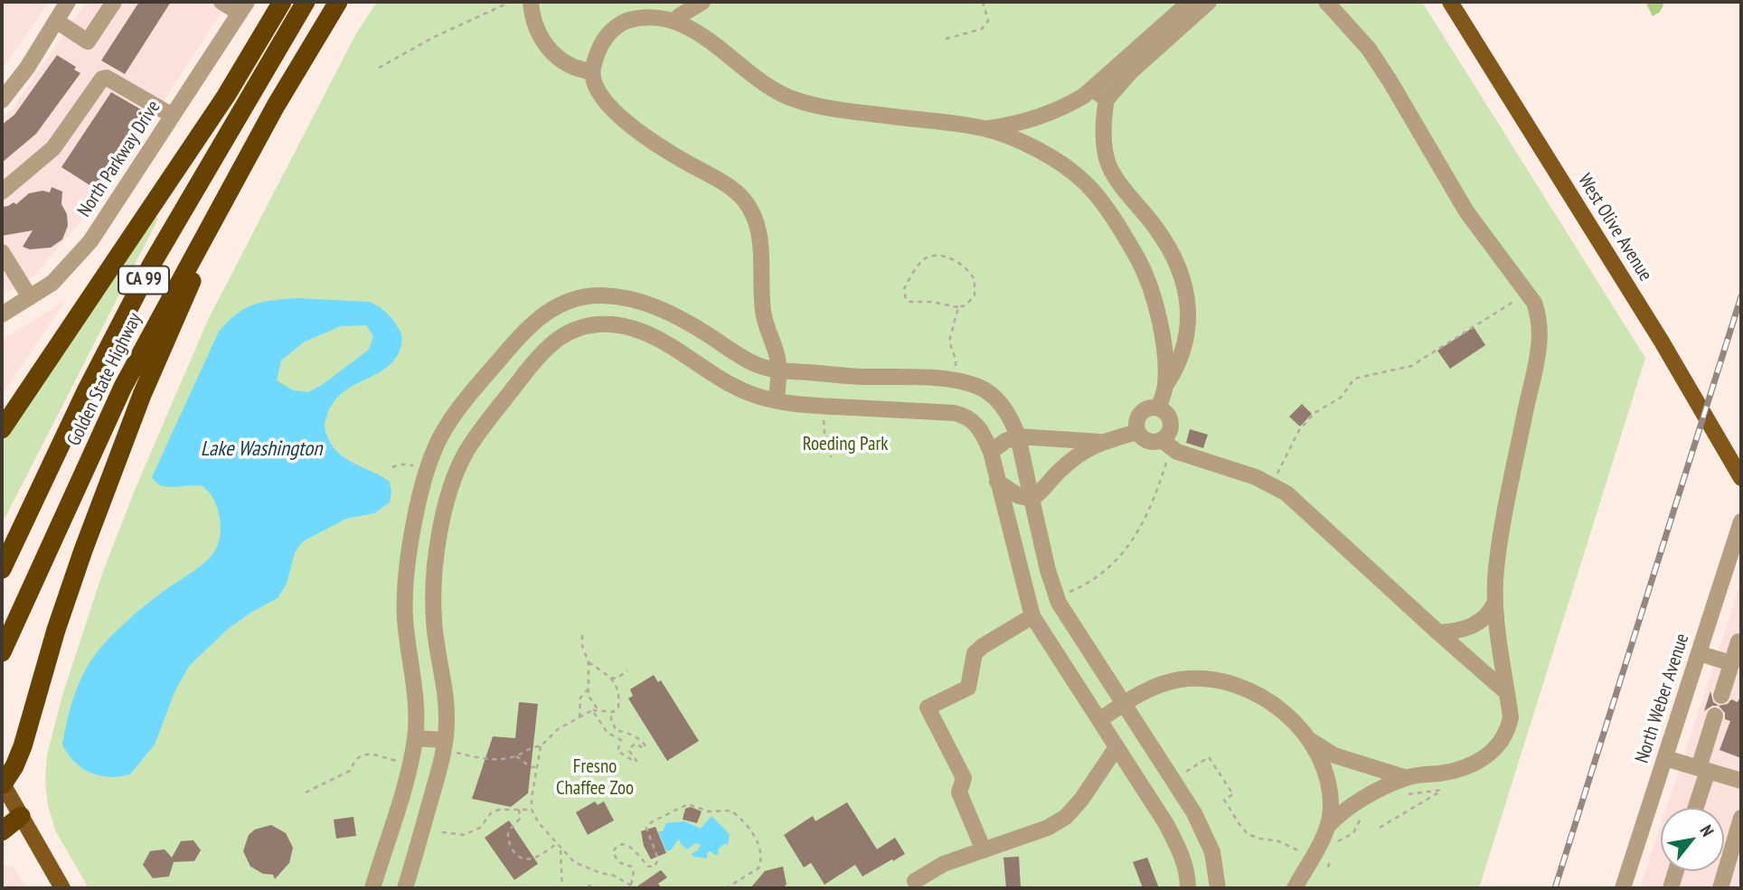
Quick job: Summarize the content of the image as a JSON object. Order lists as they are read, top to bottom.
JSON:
{
  "streets": {
    "highway": ["CA 99", "Golden State Highway"],
    "main road": ["West Olive Avenue"],
    "street": ["North Parkway Drive", "North Weber Avenue"]
  },
  "water": ["Lake Washington"],
  "parks": ["Roeding Park", "Fresno Chaffee Zoo"],
  "north": "top right"
}
